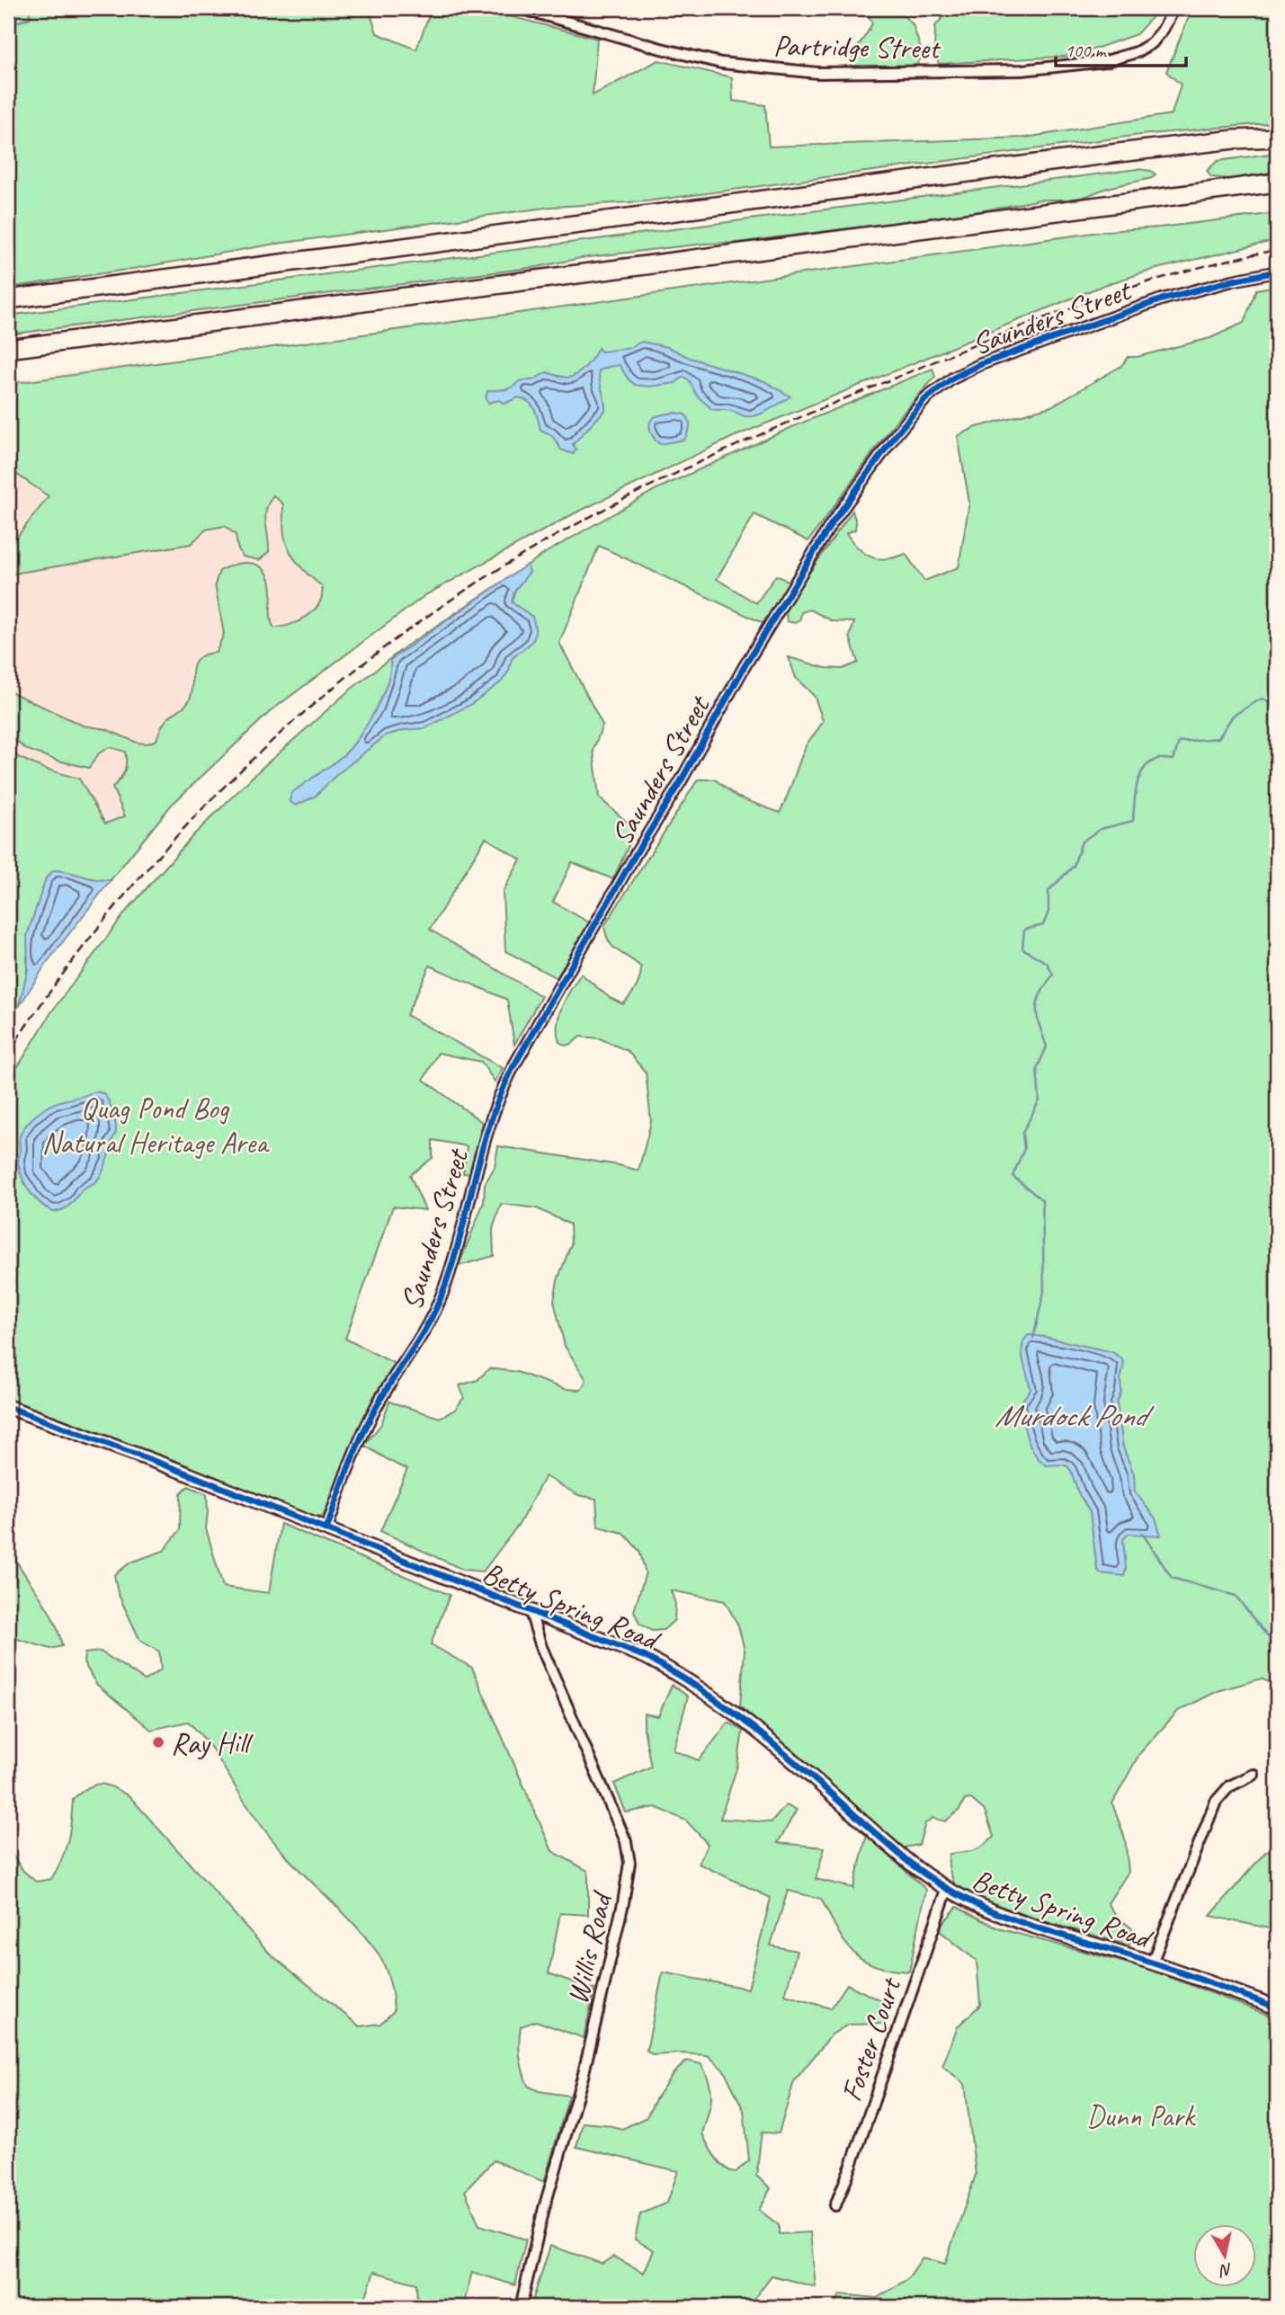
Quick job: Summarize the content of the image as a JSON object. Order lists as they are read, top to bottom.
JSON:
{
  "streets": {
    "street": [
      "Partridge Street",
      "Saunders Street",
      "Betty Spring Road",
      "Willis Road",
      "Foster Court"
    ]
  },
  "crossings": [
    ["Saunders Street", "Betty Spring Road"],
    ["Betty Spring Road", "Willis Road"],
    ["Betty Spring Road", "Foster Court"]
  ],
  "water": ["Murdock Pond"],
  "parks": ["Quag Pond Bog Natural Heritage Area", "Dunn Park"],
  "places": ["Ray Hill"],
  "scale_bar": "100 m",
  "north": "bottom"
}
